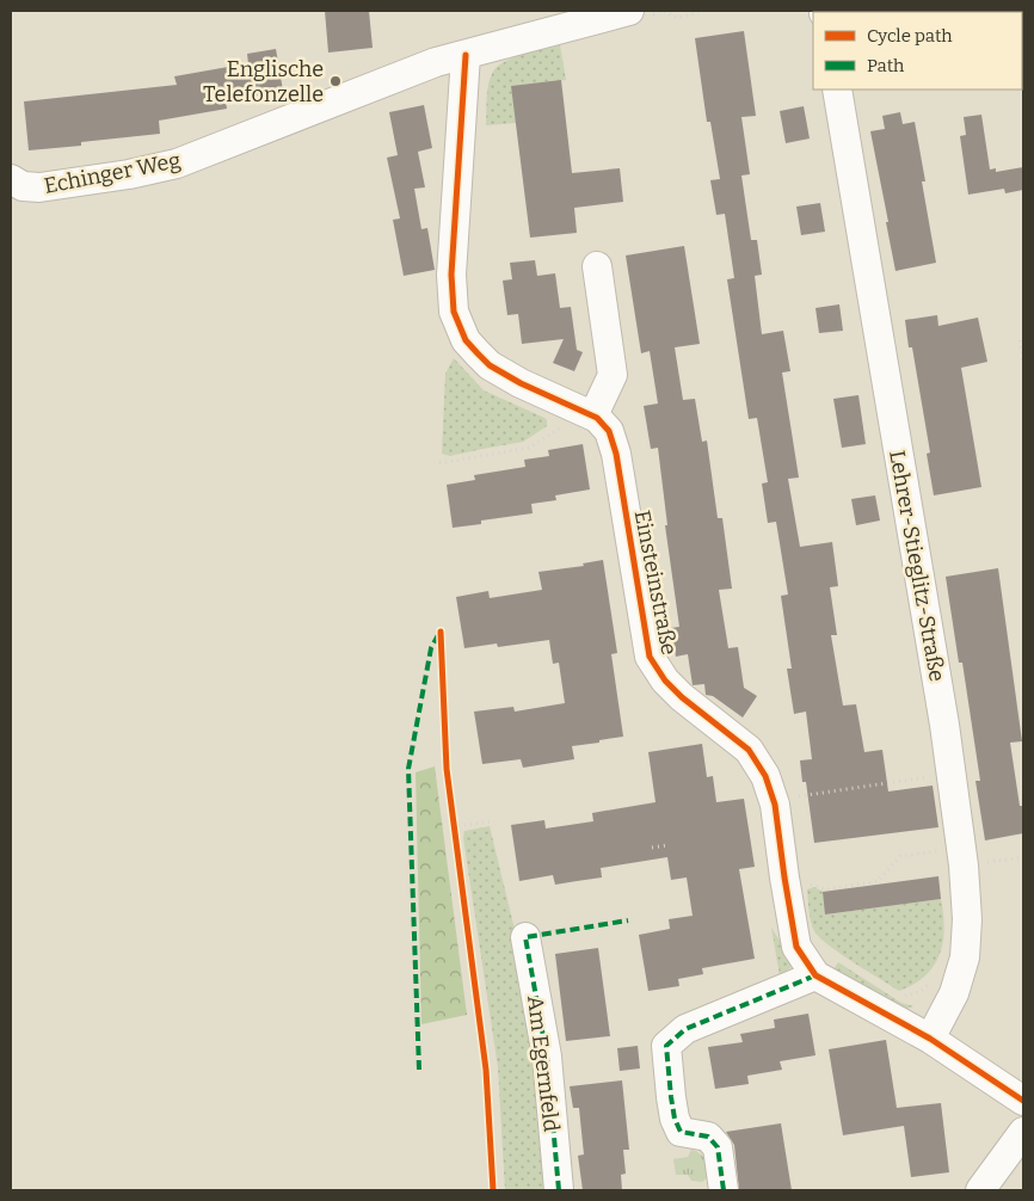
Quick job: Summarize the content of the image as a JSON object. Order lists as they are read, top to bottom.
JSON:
{
  "streets": {
    "street": [
      "Echinger Weg",
      "Lehrer-Stieglitz-Straße",
      "Einsteinstraße",
      "Am Egernfeld"
    ]
  },
  "crossings": [
    ["Echinger Weg", "Einsteinstraße"],
    ["Lehrer-Stieglitz-Straße", "Einsteinstraße"]
  ],
  "places": ["Englische Telefonzelle"],
  "legend": ["Cycle path", "Path"]
}
